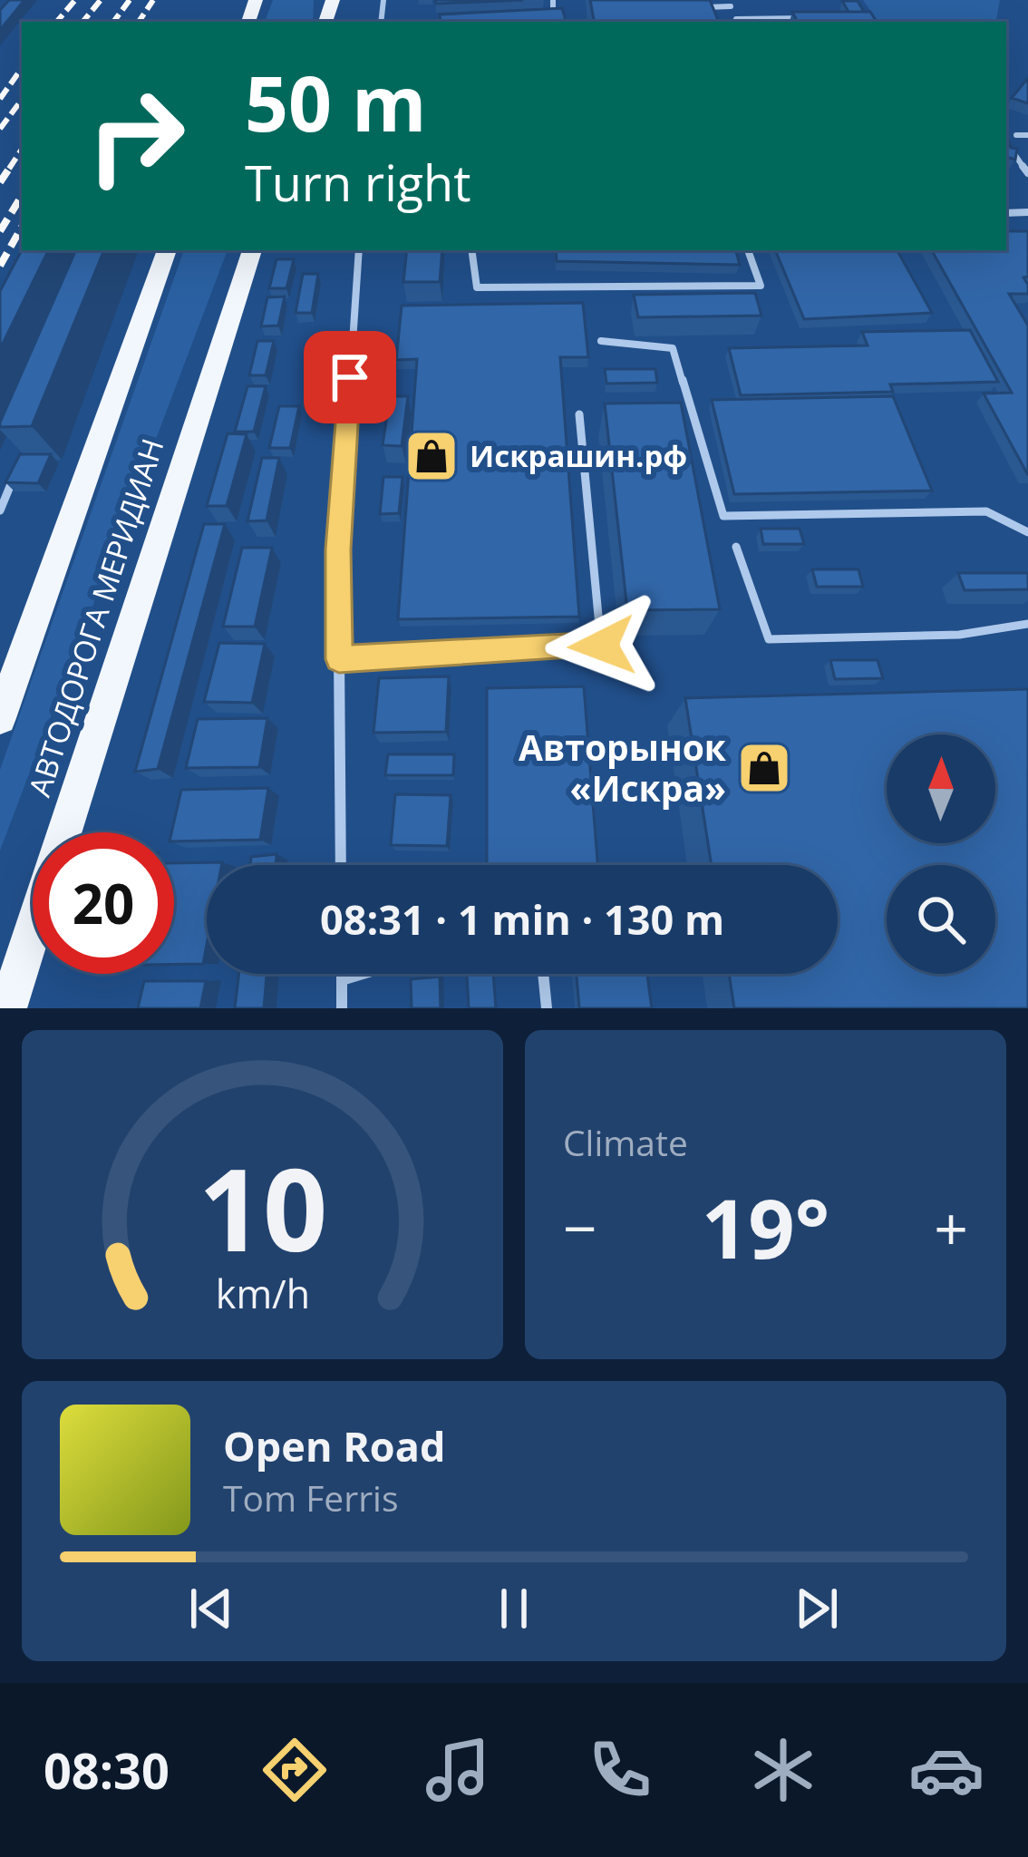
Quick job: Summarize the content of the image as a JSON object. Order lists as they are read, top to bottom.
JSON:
{
  "streets": {
    "main road": ["АВТОДОРОГА МЕРИДИАН"]
  },
  "places": {
    "shop": ["Искрашин.рф", "Авторынок «Искра»"]
  },
  "north": "top",
  "page": {
    "turn": ["50 m", "Turn right"],
    "limit": "20",
    "trip": "08:31 · 1 min · 130 m",
    "tile": "Climate",
    "heat": ["−", "19°", "+"],
    "song": ["Open Road", "Tom Ferris"],
    "tabs": "08:30",
    "gauge": ["10", "km/h"]
  }
}
